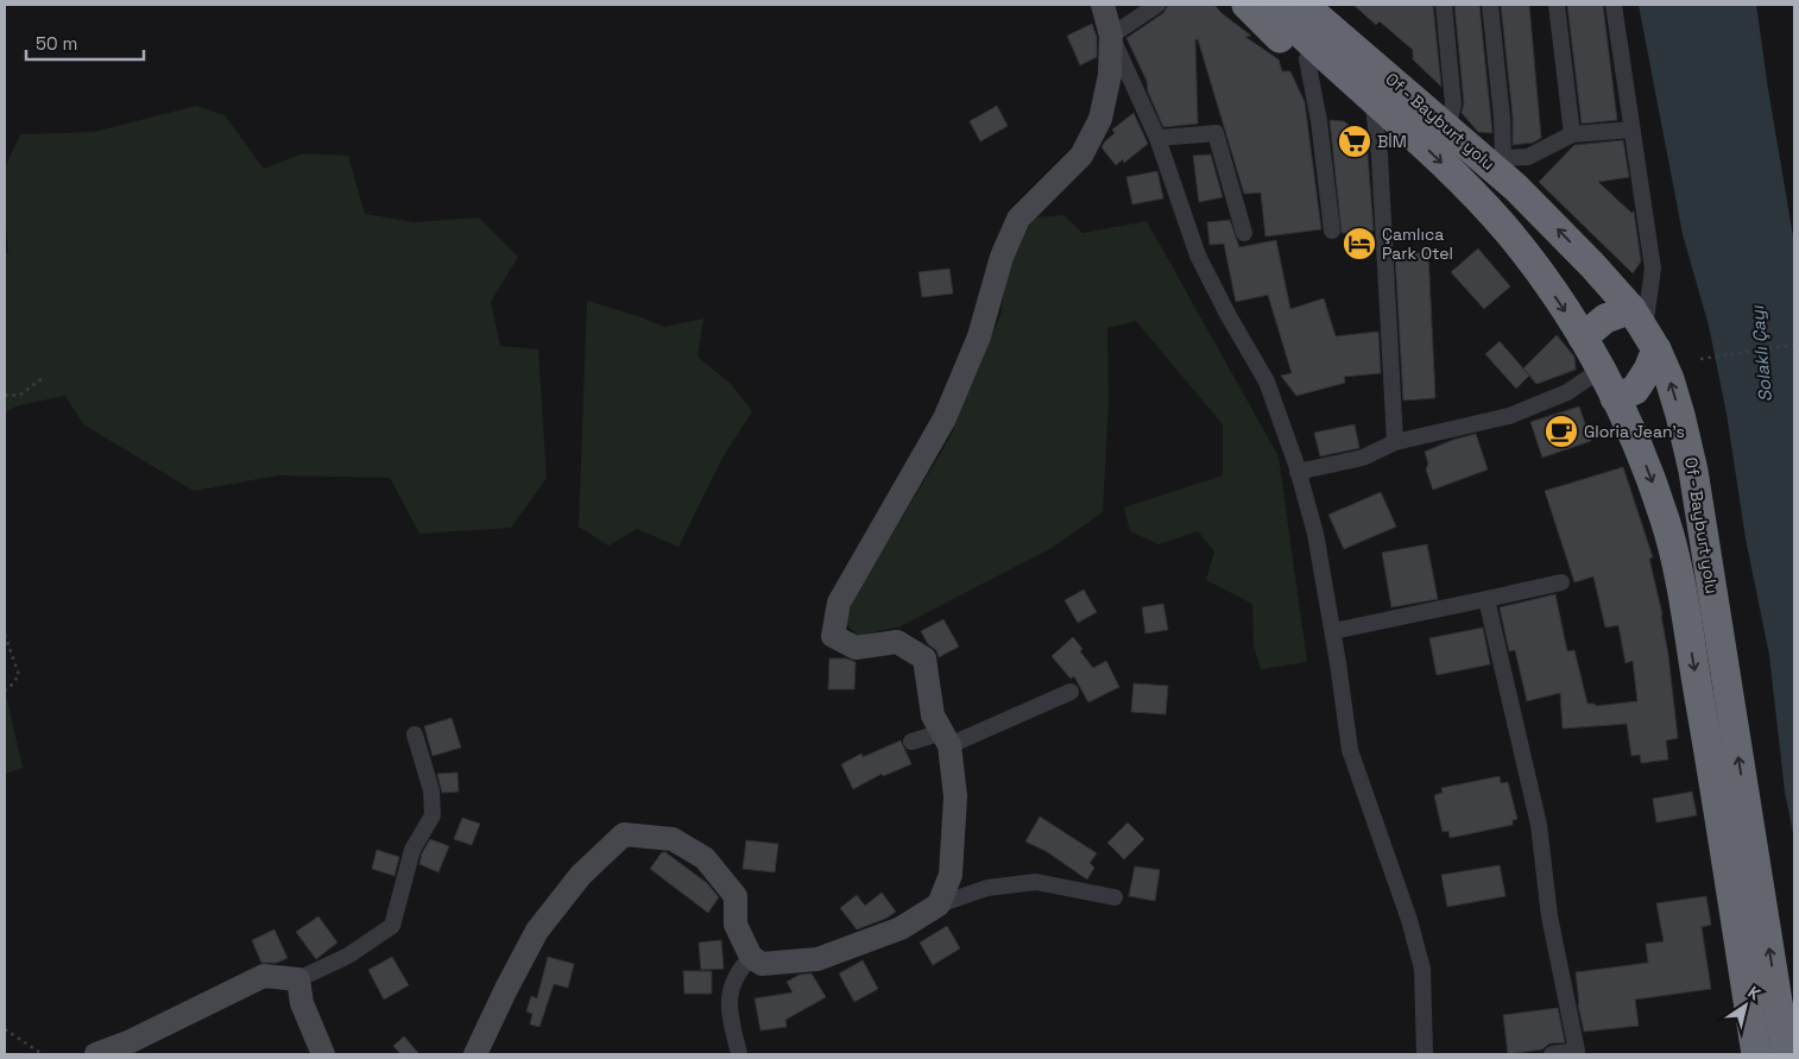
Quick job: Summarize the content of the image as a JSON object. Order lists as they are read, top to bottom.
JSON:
{
  "streets": {
    "highway": ["Of - Bayburt yolu"]
  },
  "water": ["Solaklı Çayı"],
  "places": {
    "supermarket": ["BİM"],
    "hotel": ["Çamlıca Park Otel"],
    "cafe": ["Gloria Jean's"]
  },
  "scale_bar": "50 m",
  "north": "top right"
}
